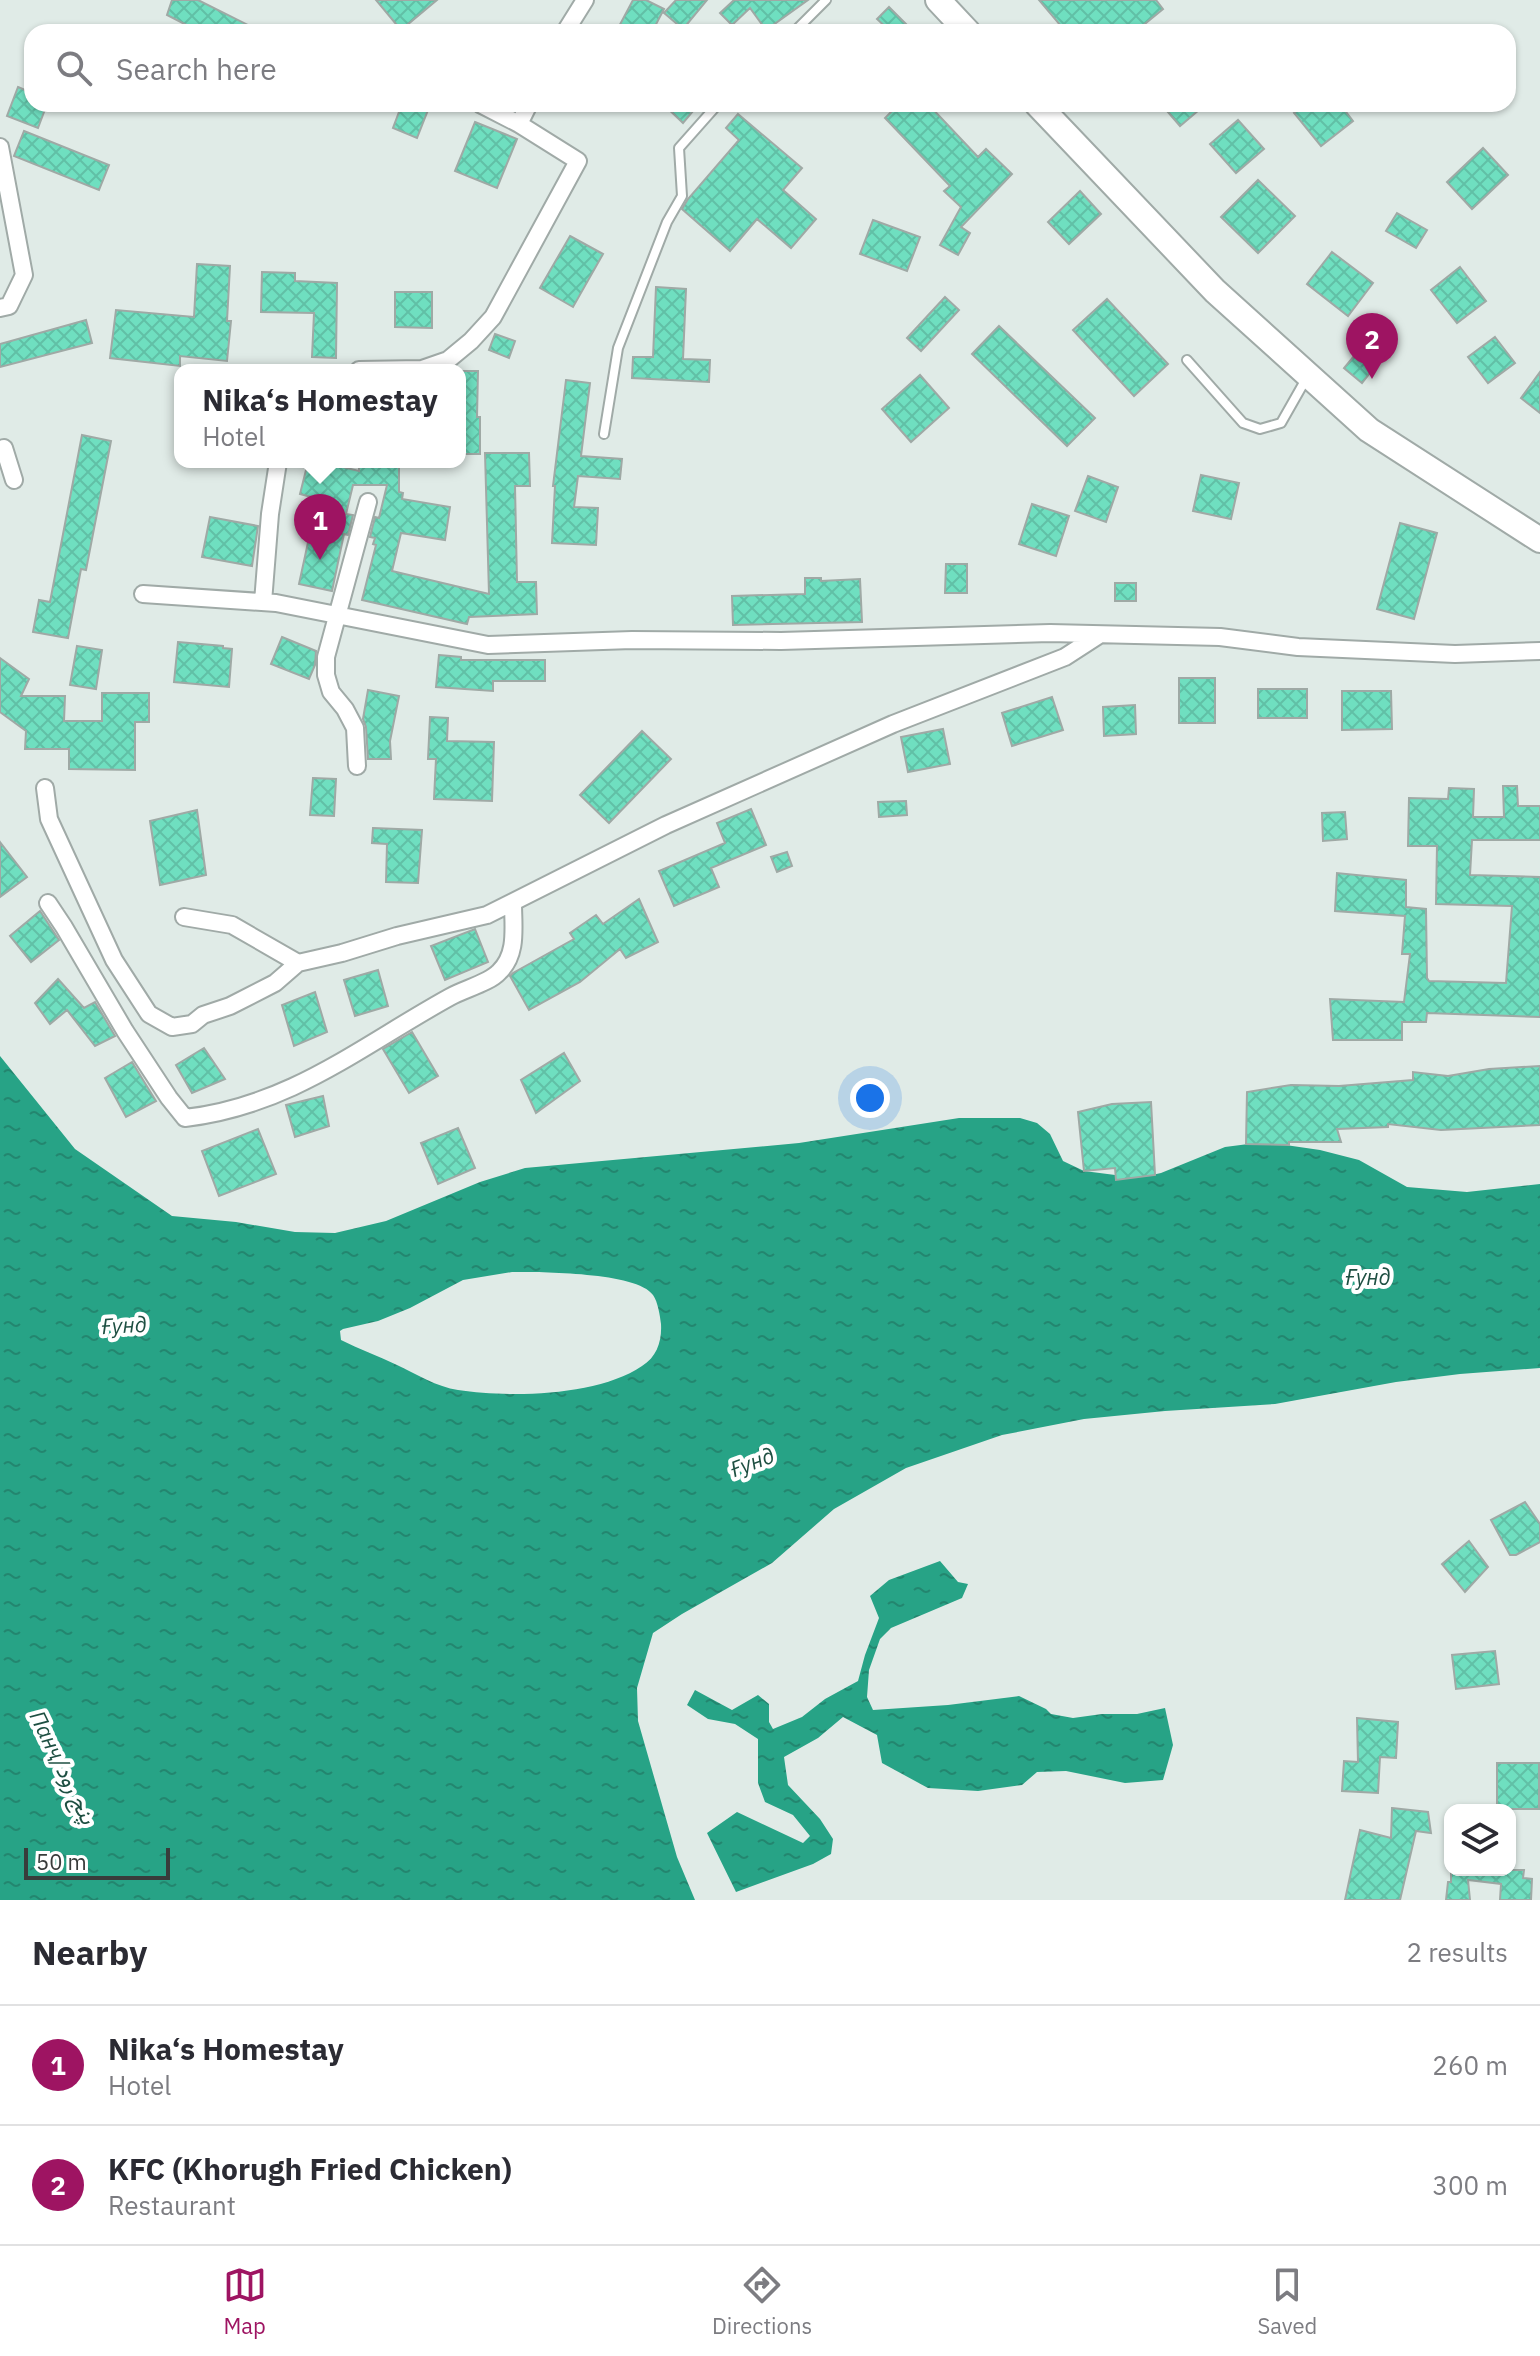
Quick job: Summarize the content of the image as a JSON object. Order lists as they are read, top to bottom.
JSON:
{
  "water": ["Ғунд", "Панҷ/پنج رود"],
  "scale_bar": "50 m",
  "page": {
    "search": "Search here",
    "pins": ["2", "1"],
    "popup": ["Nika‘s Homestay", "Hotel"],
    "scale": "50 m",
    "heading": ["Nearby", "2 results"],
    "list": [
      {
        "mark": "1",
        "name": "Nika‘s Homestay",
        "note": "Hotel",
        "value": "260 m"
      },
      {
        "mark": "2",
        "name": "KFC (Khorugh Fried Chicken)",
        "note": "Restaurant",
        "value": "300 m"
      }
    ],
    "nav": ["Map", "Directions", "Saved"]
  }
}
